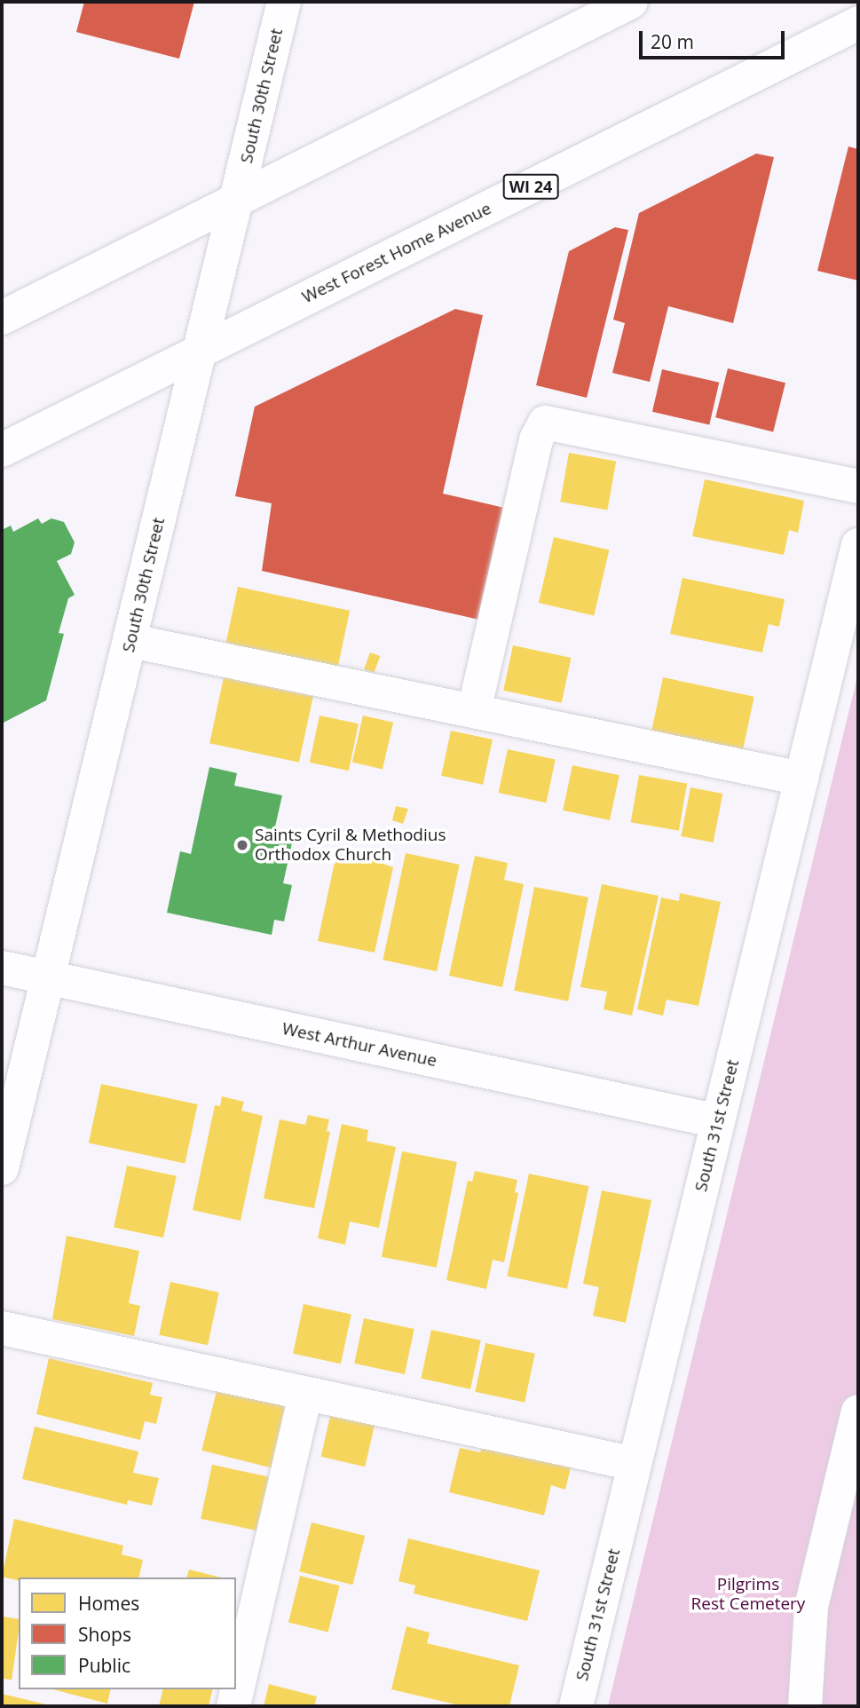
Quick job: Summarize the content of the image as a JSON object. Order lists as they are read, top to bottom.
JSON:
{
  "streets": {
    "street": [
      "South 30th Street",
      "WI 24",
      "West Forest Home Avenue",
      "West Arthur Avenue",
      "South 31st Street"
    ]
  },
  "crossings": [
    ["South 30th Street", "West Forest Home Avenue"],
    ["South 30th Street", "West Arthur Avenue"],
    ["West Arthur Avenue", "South 31st Street"]
  ],
  "parks": ["Pilgrims Rest Cemetery"],
  "places": ["Saints Cyril & Methodius Orthodox Church"],
  "legend": ["Homes", "Shops", "Public"],
  "scale_bar": "20 m"
}
